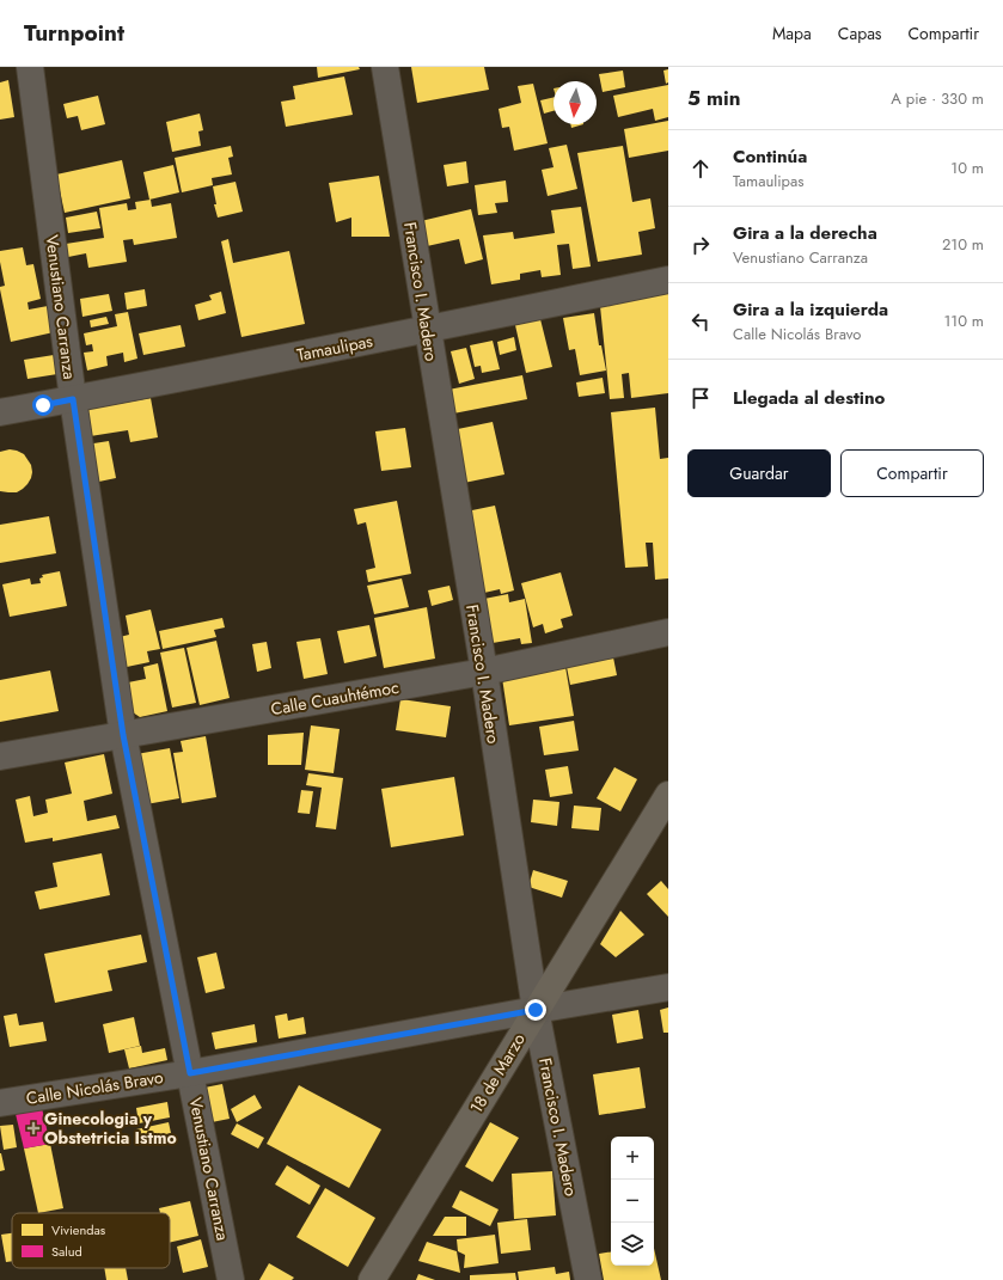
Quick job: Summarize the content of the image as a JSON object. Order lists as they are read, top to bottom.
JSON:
{
  "streets": {
    "main road": ["18 de Marzo"],
    "street": [
      "Francisco I. Madero",
      "Venustiano Carranza",
      "Tamaulipas",
      "Calle Cuauhtémoc",
      "Calle Nicolás Bravo"
    ]
  },
  "crossings": [
    ["Francisco I. Madero", "Tamaulipas"],
    ["Francisco I. Madero", "Calle Cuauhtémoc"],
    ["Francisco I. Madero", "18 de Marzo"],
    ["Francisco I. Madero", "Calle Nicolás Bravo"],
    ["Venustiano Carranza", "Tamaulipas"],
    ["Venustiano Carranza", "Calle Cuauhtémoc"],
    ["Venustiano Carranza", "Calle Nicolás Bravo"],
    ["18 de Marzo", "Calle Nicolás Bravo"]
  ],
  "places": {
    "health": ["Ginecologia y Obstetricia Istmo"]
  },
  "legend": ["Viviendas", "Salud"],
  "north": "bottom",
  "page": {
    "header": "Turnpoint",
    "nav": ["Mapa", "Capas", "Compartir"],
    "heading": ["5 min", "A pie · 330 m"],
    "list": [
      ["Continúa", "Tamaulipas", "10 m"],
      ["Gira a la derecha", "Venustiano Carranza", "210 m"],
      ["Gira a la izquierda", "Calle Nicolás Bravo", "110 m"],
      "Llegada al destino"
    ],
    "buttons": ["Guardar", "Compartir"],
    "map_buttons": ["+", "−"]
  }
}
